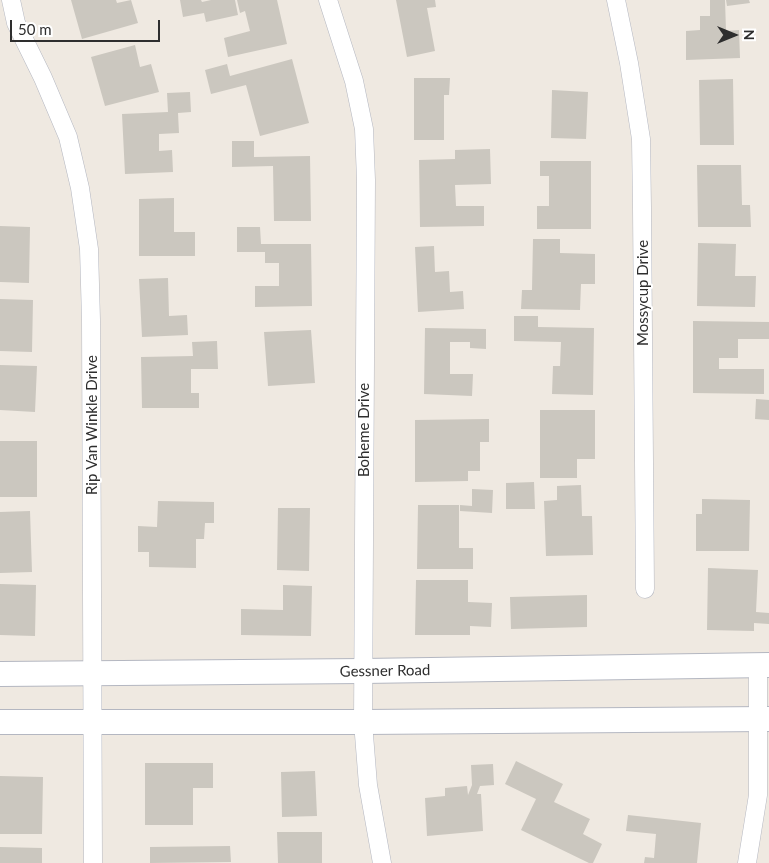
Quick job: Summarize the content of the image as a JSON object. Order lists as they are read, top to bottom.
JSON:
{
  "streets": {
    "main road": ["Gessner Road"],
    "street": ["Mossycup Drive", "Rip Van Winkle Drive", "Boheme Drive"]
  },
  "crossings": [
    ["Rip Van Winkle Drive", "Gessner Road"],
    ["Boheme Drive", "Gessner Road"]
  ],
  "scale_bar": "50 m",
  "north": "right"
}
